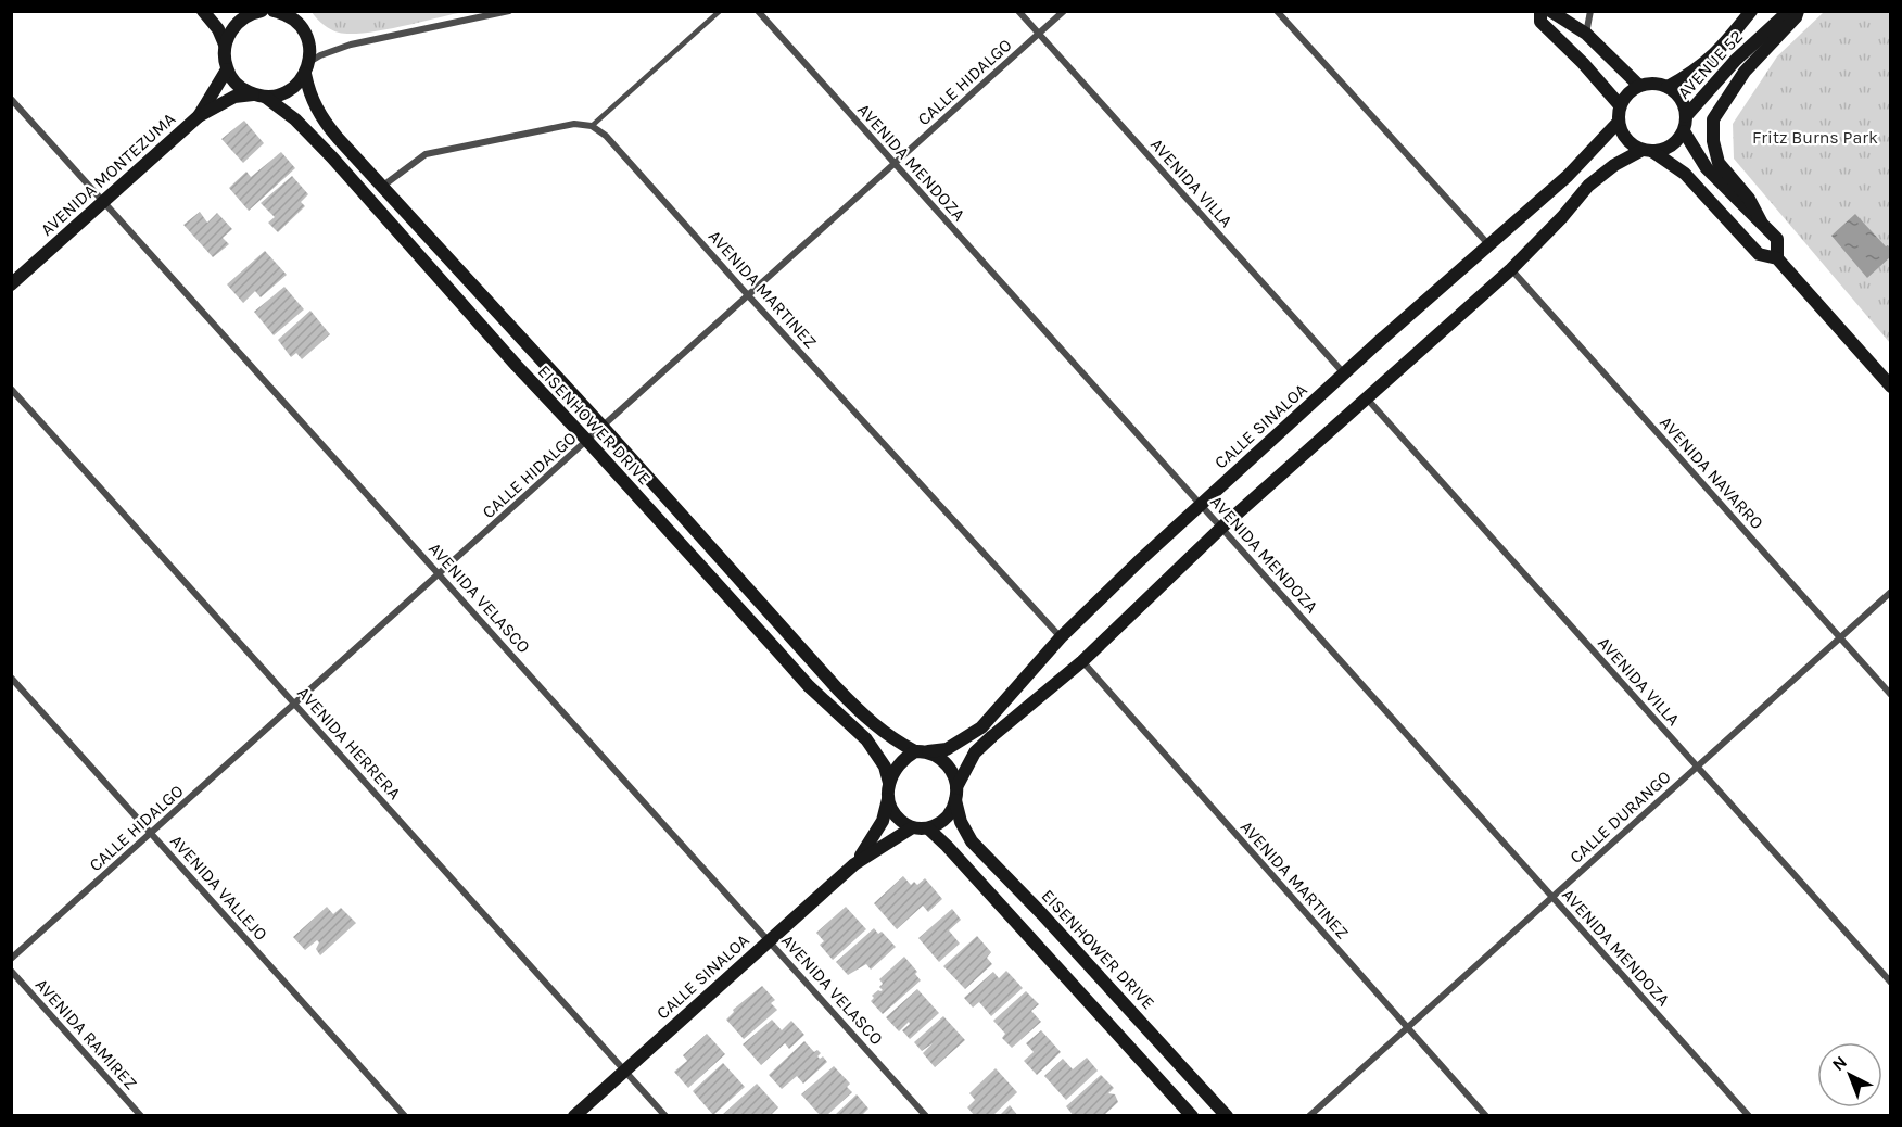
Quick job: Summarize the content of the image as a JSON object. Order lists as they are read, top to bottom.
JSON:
{
  "streets": {
    "main road": [
      "AVENUE 52",
      "AVENIDA MONTEZUMA",
      "EISENHOWER DRIVE",
      "CALLE SINALOA"
    ],
    "street": [
      "CALLE HIDALGO",
      "AVENIDA MENDOZA",
      "AVENIDA VILLA",
      "AVENIDA MARTINEZ",
      "AVENIDA NAVARRO",
      "AVENIDA VELASCO",
      "AVENIDA HERRERA",
      "CALLE DURANGO",
      "AVENIDA VALLEJO",
      "AVENIDA RAMIREZ"
    ]
  },
  "crossings": [
    ["AVENUE 52", "CALLE SINALOA"],
    ["CALLE HIDALGO", "AVENIDA MENDOZA"],
    ["CALLE HIDALGO", "AVENIDA VILLA"],
    ["CALLE HIDALGO", "AVENIDA MARTINEZ"],
    ["CALLE HIDALGO", "EISENHOWER DRIVE"],
    ["CALLE HIDALGO", "AVENIDA VELASCO"],
    ["CALLE HIDALGO", "AVENIDA HERRERA"],
    ["CALLE HIDALGO", "AVENIDA VALLEJO"],
    ["AVENIDA MENDOZA", "CALLE SINALOA"],
    ["AVENIDA MENDOZA", "CALLE DURANGO"],
    ["AVENIDA MONTEZUMA", "EISENHOWER DRIVE"],
    ["AVENIDA MONTEZUMA", "AVENIDA VELASCO"],
    ["AVENIDA VILLA", "CALLE SINALOA"],
    ["AVENIDA VILLA", "CALLE DURANGO"],
    ["AVENIDA MARTINEZ", "CALLE SINALOA"],
    ["AVENIDA MARTINEZ", "CALLE DURANGO"],
    ["EISENHOWER DRIVE", "CALLE SINALOA"],
    ["CALLE SINALOA", "AVENIDA VELASCO"],
    ["CALLE SINALOA", "AVENIDA HERRERA"],
    ["AVENIDA NAVARRO", "CALLE DURANGO"]
  ],
  "parks": ["Fritz Burns Park"],
  "north": "top left"
}
